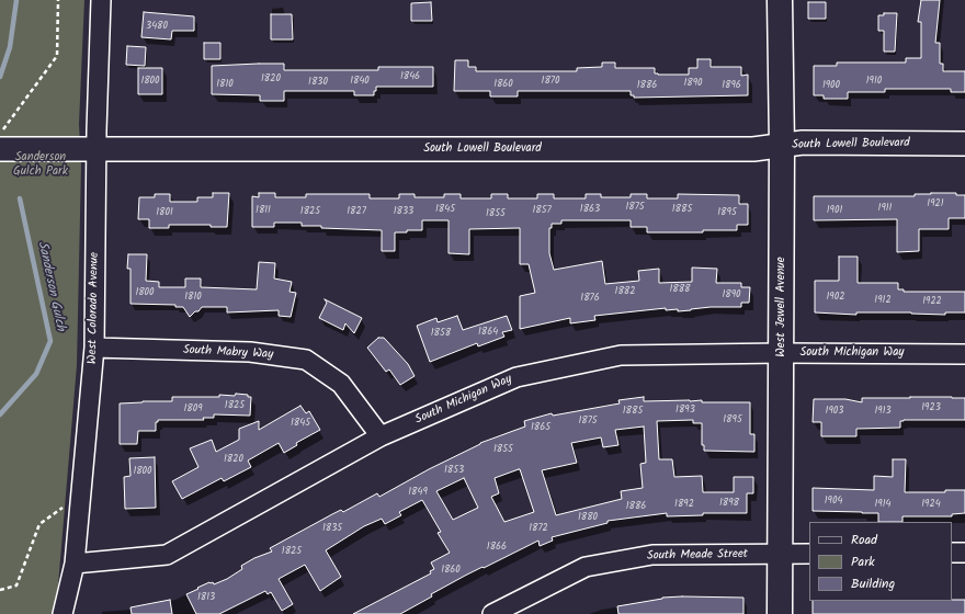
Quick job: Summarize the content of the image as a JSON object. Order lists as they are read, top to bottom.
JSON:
{
  "streets": {
    "main road": ["West Jewell Avenue"],
    "street": [
      "South Lowell Boulevard",
      "West Colorado Avenue",
      "South Mabry Way",
      "South Michigan Way",
      "South Meade Street"
    ]
  },
  "crossings": [
    ["South Lowell Boulevard", "West Jewell Avenue"],
    ["South Lowell Boulevard", "West Colorado Avenue"],
    ["West Jewell Avenue", "South Michigan Way"],
    ["West Jewell Avenue", "South Meade Street"],
    ["West Colorado Avenue", "South Mabry Way"],
    ["West Colorado Avenue", "South Michigan Way"],
    ["South Mabry Way", "South Michigan Way"]
  ],
  "water": ["Sanderson Gulch"],
  "parks": ["Sanderson Gulch Park"],
  "house_numbers": [
    "3480",
    "1846",
    "1820",
    "1800",
    "1840",
    "1870",
    "1910",
    "1830",
    "1890",
    "1810",
    "1860",
    "1886",
    "1896",
    "1900",
    "1921",
    "1875",
    "1911",
    "1845",
    "1863",
    "1885",
    "1811",
    "1857",
    "1901",
    "1825",
    "1827",
    "1833",
    "1801",
    "1895",
    "1855",
    "1888",
    "1882",
    "1800",
    "1890",
    "1810",
    "1902",
    "1876",
    "1912",
    "1922",
    "1864",
    "1858",
    "1825",
    "1923",
    "1809",
    "1893",
    "1885",
    "1903",
    "1913",
    "1895",
    "1875",
    "1845",
    "1865",
    "1855",
    "1820",
    "1853",
    "1800",
    "1849",
    "1904",
    "1898",
    "1892",
    "1914",
    "1924",
    "1886",
    "1880",
    "1835",
    "1872",
    "1866",
    "1825",
    "1860",
    "1813"
  ],
  "legend": ["Road", "Park", "Building"]
}
